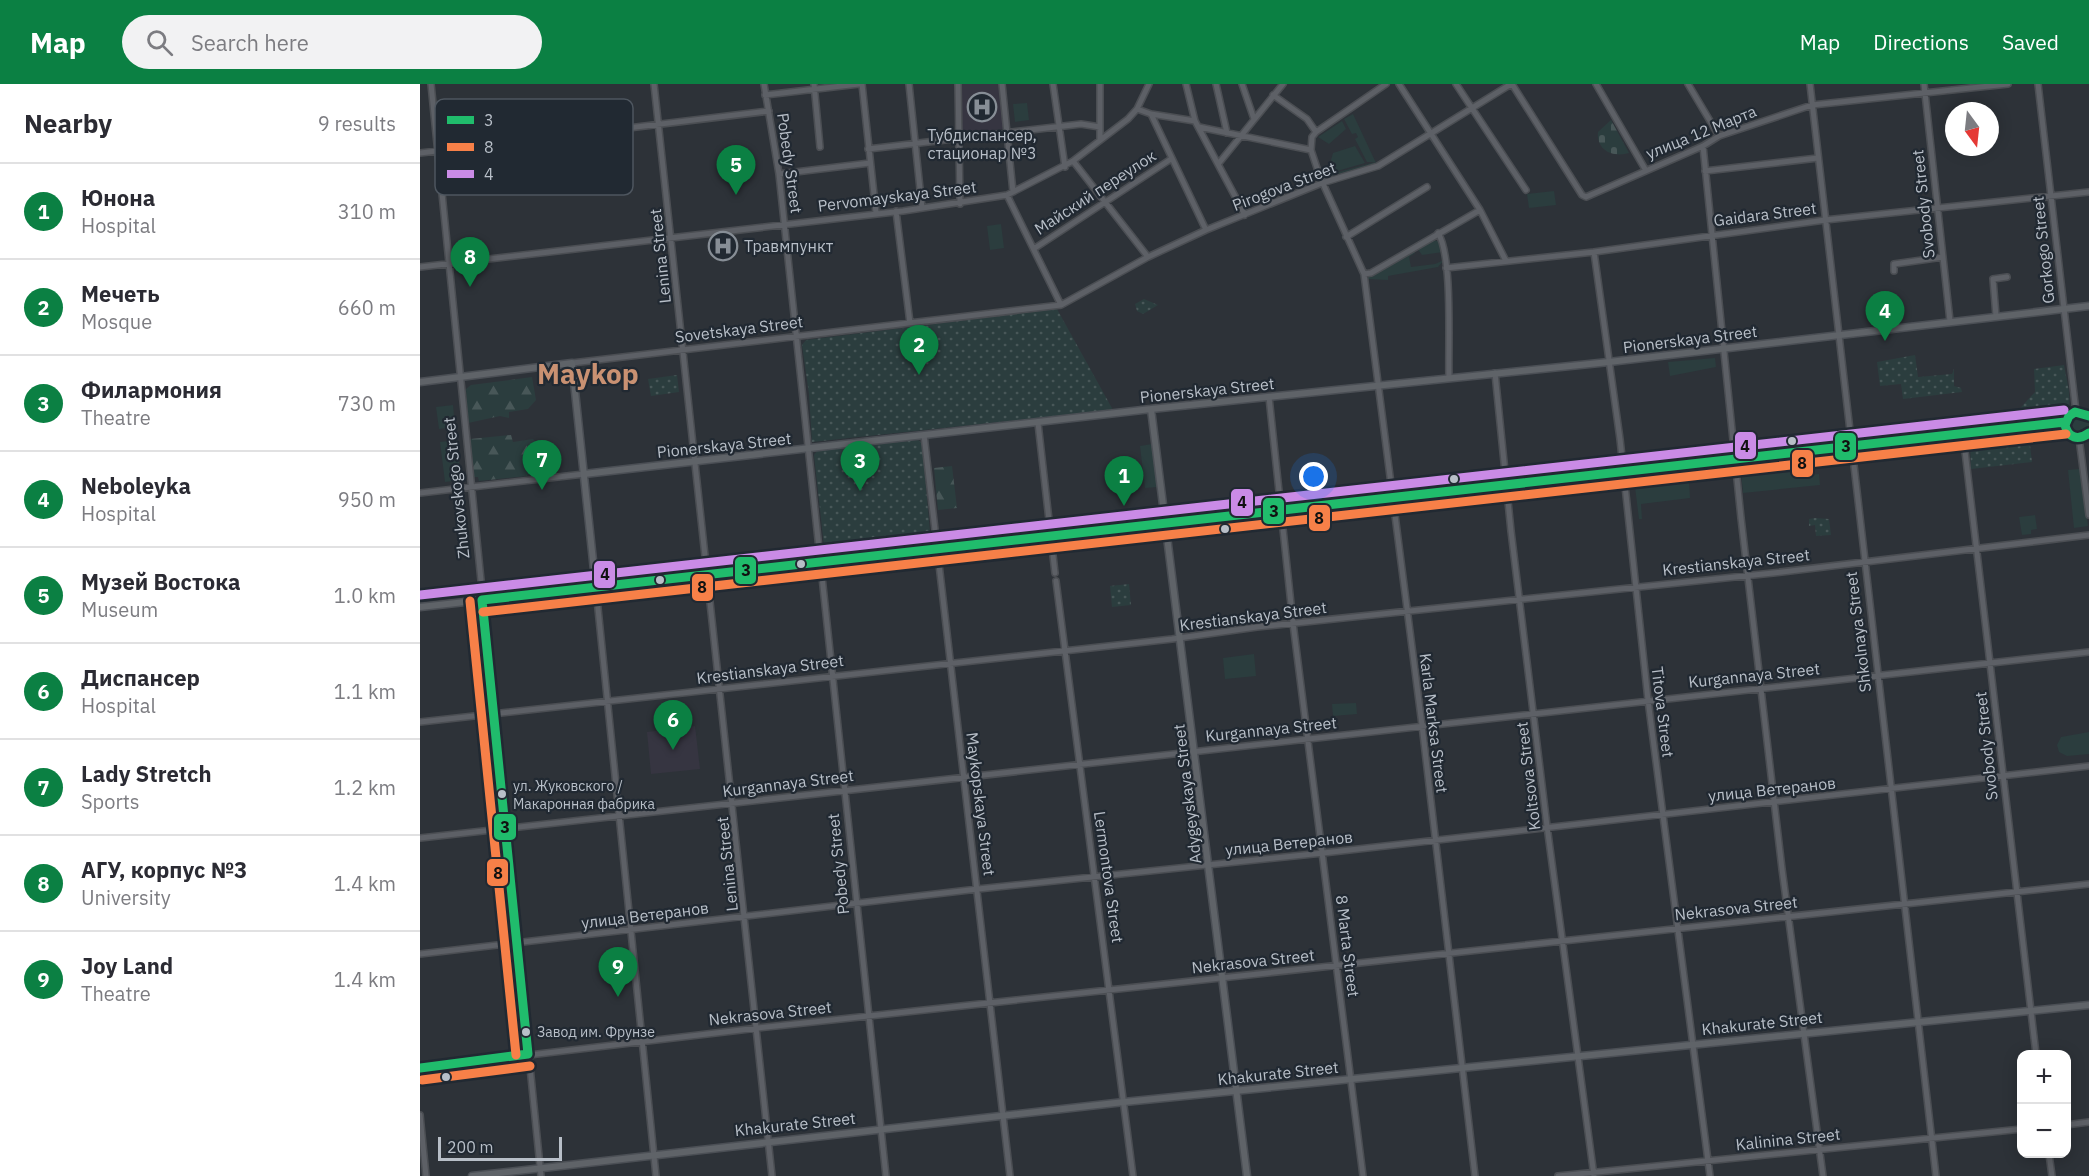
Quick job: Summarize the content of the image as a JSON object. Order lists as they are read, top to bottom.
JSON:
{
  "streets": {
    "main road": [
      "Sovetskaya Street",
      "Pionerskaya Street",
      "Adygeyskaya Street",
      "Khakurate Street"
    ],
    "street": [
      "улица 12 Марта",
      "Pobedy Street",
      "Pirogova Street",
      "Майский переулок",
      "Pervomayskaya Street",
      "Svobody Street",
      "Gaidara Street",
      "Gorkogo Street",
      "Lenina Street",
      "Zhukovskogo Street",
      "Krestianskaya Street",
      "Shkolnaya Street",
      "Kurgannaya Street",
      "Titova Street",
      "Karla Marksa Street",
      "Koltsova Street",
      "улица Ветеранов",
      "Maykopskaya Street",
      "Lermontova Street",
      "Nekrasova Street",
      "8 Marta Street",
      "Kalinina Street"
    ]
  },
  "crossings": [
    ["улица 12 Марта", "Pirogova Street"],
    ["улица 12 Марта", "Svobody Street"],
    ["улица 12 Марта", "Shkolnaya Street"],
    ["Pobedy Street", "Pervomayskaya Street"],
    ["Pobedy Street", "Sovetskaya Street"],
    ["Pobedy Street", "Pionerskaya Street"],
    ["Pobedy Street", "Krestianskaya Street"],
    ["Pobedy Street", "Kurgannaya Street"],
    ["Pobedy Street", "улица Ветеранов"],
    ["Pobedy Street", "Nekrasova Street"],
    ["Pobedy Street", "Khakurate Street"],
    ["Pirogova Street", "Sovetskaya Street"],
    ["Pirogova Street", "Karla Marksa Street"],
    ["Pervomayskaya Street", "Lenina Street"],
    ["Pervomayskaya Street", "Zhukovskogo Street"],
    ["Svobody Street", "Gaidara Street"],
    ["Svobody Street", "Pionerskaya Street"],
    ["Svobody Street", "Krestianskaya Street"],
    ["Svobody Street", "Kurgannaya Street"],
    ["Svobody Street", "улица Ветеранов"],
    ["Svobody Street", "Nekrasova Street"],
    ["Svobody Street", "Khakurate Street"],
    ["Gaidara Street", "Gorkogo Street"],
    ["Gaidara Street", "Shkolnaya Street"],
    ["Gaidara Street", "Titova Street"],
    ["Gorkogo Street", "Pionerskaya Street"],
    ["Lenina Street", "Sovetskaya Street"],
    ["Lenina Street", "Pionerskaya Street"],
    ["Lenina Street", "Krestianskaya Street"],
    ["Lenina Street", "Kurgannaya Street"],
    ["Lenina Street", "улица Ветеранов"],
    ["Lenina Street", "Nekrasova Street"],
    ["Lenina Street", "Khakurate Street"],
    ["Sovetskaya Street", "Zhukovskogo Street"],
    ["Pionerskaya Street", "Zhukovskogo Street"],
    ["Pionerskaya Street", "Shkolnaya Street"],
    ["Pionerskaya Street", "Titova Street"],
    ["Pionerskaya Street", "Karla Marksa Street"],
    ["Pionerskaya Street", "Koltsova Street"],
    ["Pionerskaya Street", "Adygeyskaya Street"],
    ["Pionerskaya Street", "Maykopskaya Street"],
    ["Pionerskaya Street", "8 Marta Street"],
    ["Zhukovskogo Street", "Krestianskaya Street"],
    ["Zhukovskogo Street", "Kurgannaya Street"],
    ["Zhukovskogo Street", "улица Ветеранов"],
    ["Zhukovskogo Street", "Nekrasova Street"],
    ["Zhukovskogo Street", "Khakurate Street"],
    ["Krestianskaya Street", "Shkolnaya Street"],
    ["Krestianskaya Street", "Titova Street"],
    ["Krestianskaya Street", "Karla Marksa Street"],
    ["Krestianskaya Street", "Koltsova Street"],
    ["Krestianskaya Street", "Adygeyskaya Street"],
    ["Krestianskaya Street", "Maykopskaya Street"],
    ["Krestianskaya Street", "Lermontova Street"],
    ["Krestianskaya Street", "8 Marta Street"],
    ["Shkolnaya Street", "Kurgannaya Street"],
    ["Shkolnaya Street", "улица Ветеранов"],
    ["Shkolnaya Street", "Nekrasova Street"],
    ["Shkolnaya Street", "Khakurate Street"],
    ["Shkolnaya Street", "Kalinina Street"],
    ["Kurgannaya Street", "Titova Street"],
    ["Kurgannaya Street", "Karla Marksa Street"],
    ["Kurgannaya Street", "Koltsova Street"],
    ["Kurgannaya Street", "Adygeyskaya Street"],
    ["Kurgannaya Street", "Maykopskaya Street"],
    ["Kurgannaya Street", "Lermontova Street"],
    ["Kurgannaya Street", "8 Marta Street"],
    ["Titova Street", "улица Ветеранов"],
    ["Titova Street", "Nekrasova Street"],
    ["Titova Street", "Khakurate Street"],
    ["Titova Street", "Kalinina Street"],
    ["Karla Marksa Street", "улица Ветеранов"],
    ["Karla Marksa Street", "Nekrasova Street"],
    ["Karla Marksa Street", "Khakurate Street"],
    ["Koltsova Street", "улица Ветеранов"],
    ["Koltsova Street", "Nekrasova Street"],
    ["Koltsova Street", "Khakurate Street"],
    ["Koltsova Street", "Kalinina Street"],
    ["улица Ветеранов", "Adygeyskaya Street"],
    ["улица Ветеранов", "Maykopskaya Street"],
    ["улица Ветеранов", "Lermontova Street"],
    ["улица Ветеранов", "8 Marta Street"],
    ["Adygeyskaya Street", "Nekrasova Street"],
    ["Adygeyskaya Street", "Khakurate Street"],
    ["Maykopskaya Street", "Nekrasova Street"],
    ["Maykopskaya Street", "Khakurate Street"],
    ["Lermontova Street", "Nekrasova Street"],
    ["Lermontova Street", "Khakurate Street"],
    ["Nekrasova Street", "8 Marta Street"],
    ["8 Marta Street", "Khakurate Street"]
  ],
  "districts": ["Maykop"],
  "places": {
    "hospital": ["Тубдиспансер, стационар №3", "Травмпункт"],
    "other": ["ул. Жуковского / Макаронная фабрика", "Завод им. Фрунзе"]
  },
  "lines": ["transit line 4", "transit line 3", "transit line 8"],
  "legend": ["3", "8", "4"],
  "scale_bar": "200 m",
  "north": "bottom",
  "page": {
    "header": "Map",
    "search": "Search here",
    "nav": ["Map", "Directions", "Saved"],
    "heading": ["Nearby", "9 results"],
    "pins": [
      "5",
      "8",
      "4",
      "2",
      "7",
      "3",
      "1",
      "6",
      "9"
    ],
    "list": [
      {
        "mark": "1",
        "name": "Юнона",
        "note": "Hospital",
        "value": "310 m"
      },
      {
        "mark": "2",
        "name": "Мечеть",
        "note": "Mosque",
        "value": "660 m"
      },
      {
        "mark": "3",
        "name": "Филармония",
        "note": "Theatre",
        "value": "730 m"
      },
      {
        "mark": "4",
        "name": "Neboleyka",
        "note": "Hospital",
        "value": "950 m"
      },
      {
        "mark": "5",
        "name": "Музей Востока",
        "note": "Museum",
        "value": "1.0 km"
      },
      {
        "mark": "6",
        "name": "Диспансер",
        "note": "Hospital",
        "value": "1.1 km"
      },
      {
        "mark": "7",
        "name": "Lady Stretch",
        "note": "Sports",
        "value": "1.2 km"
      },
      {
        "mark": "8",
        "name": "АГУ, корпус №3",
        "note": "University",
        "value": "1.4 km"
      },
      {
        "mark": "9",
        "name": "Joy Land",
        "note": "Theatre",
        "value": "1.4 km"
      }
    ],
    "map_buttons": ["+", "−"],
    "scale": "200 m"
  }
}
